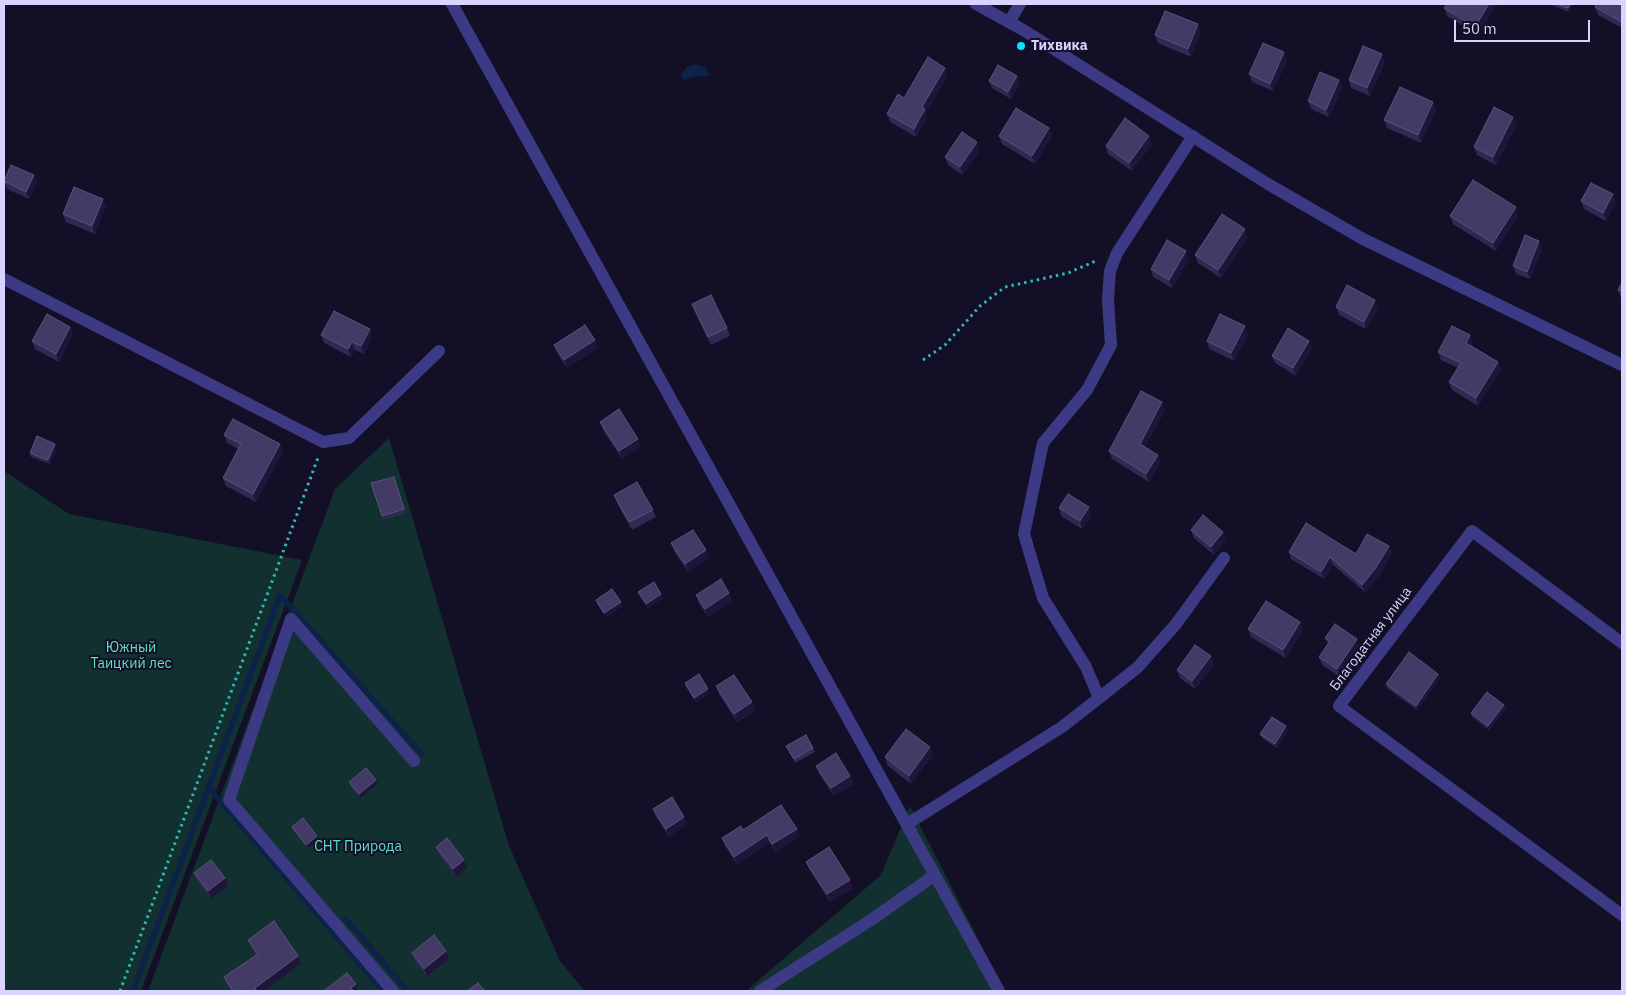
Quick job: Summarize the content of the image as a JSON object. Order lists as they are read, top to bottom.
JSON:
{
  "streets": {
    "street": ["Благодатная улица"]
  },
  "parks": ["Южный Таицкий лес", "СНТ Природа"],
  "places": ["Тихвика"],
  "scale_bar": "50 m"
}
